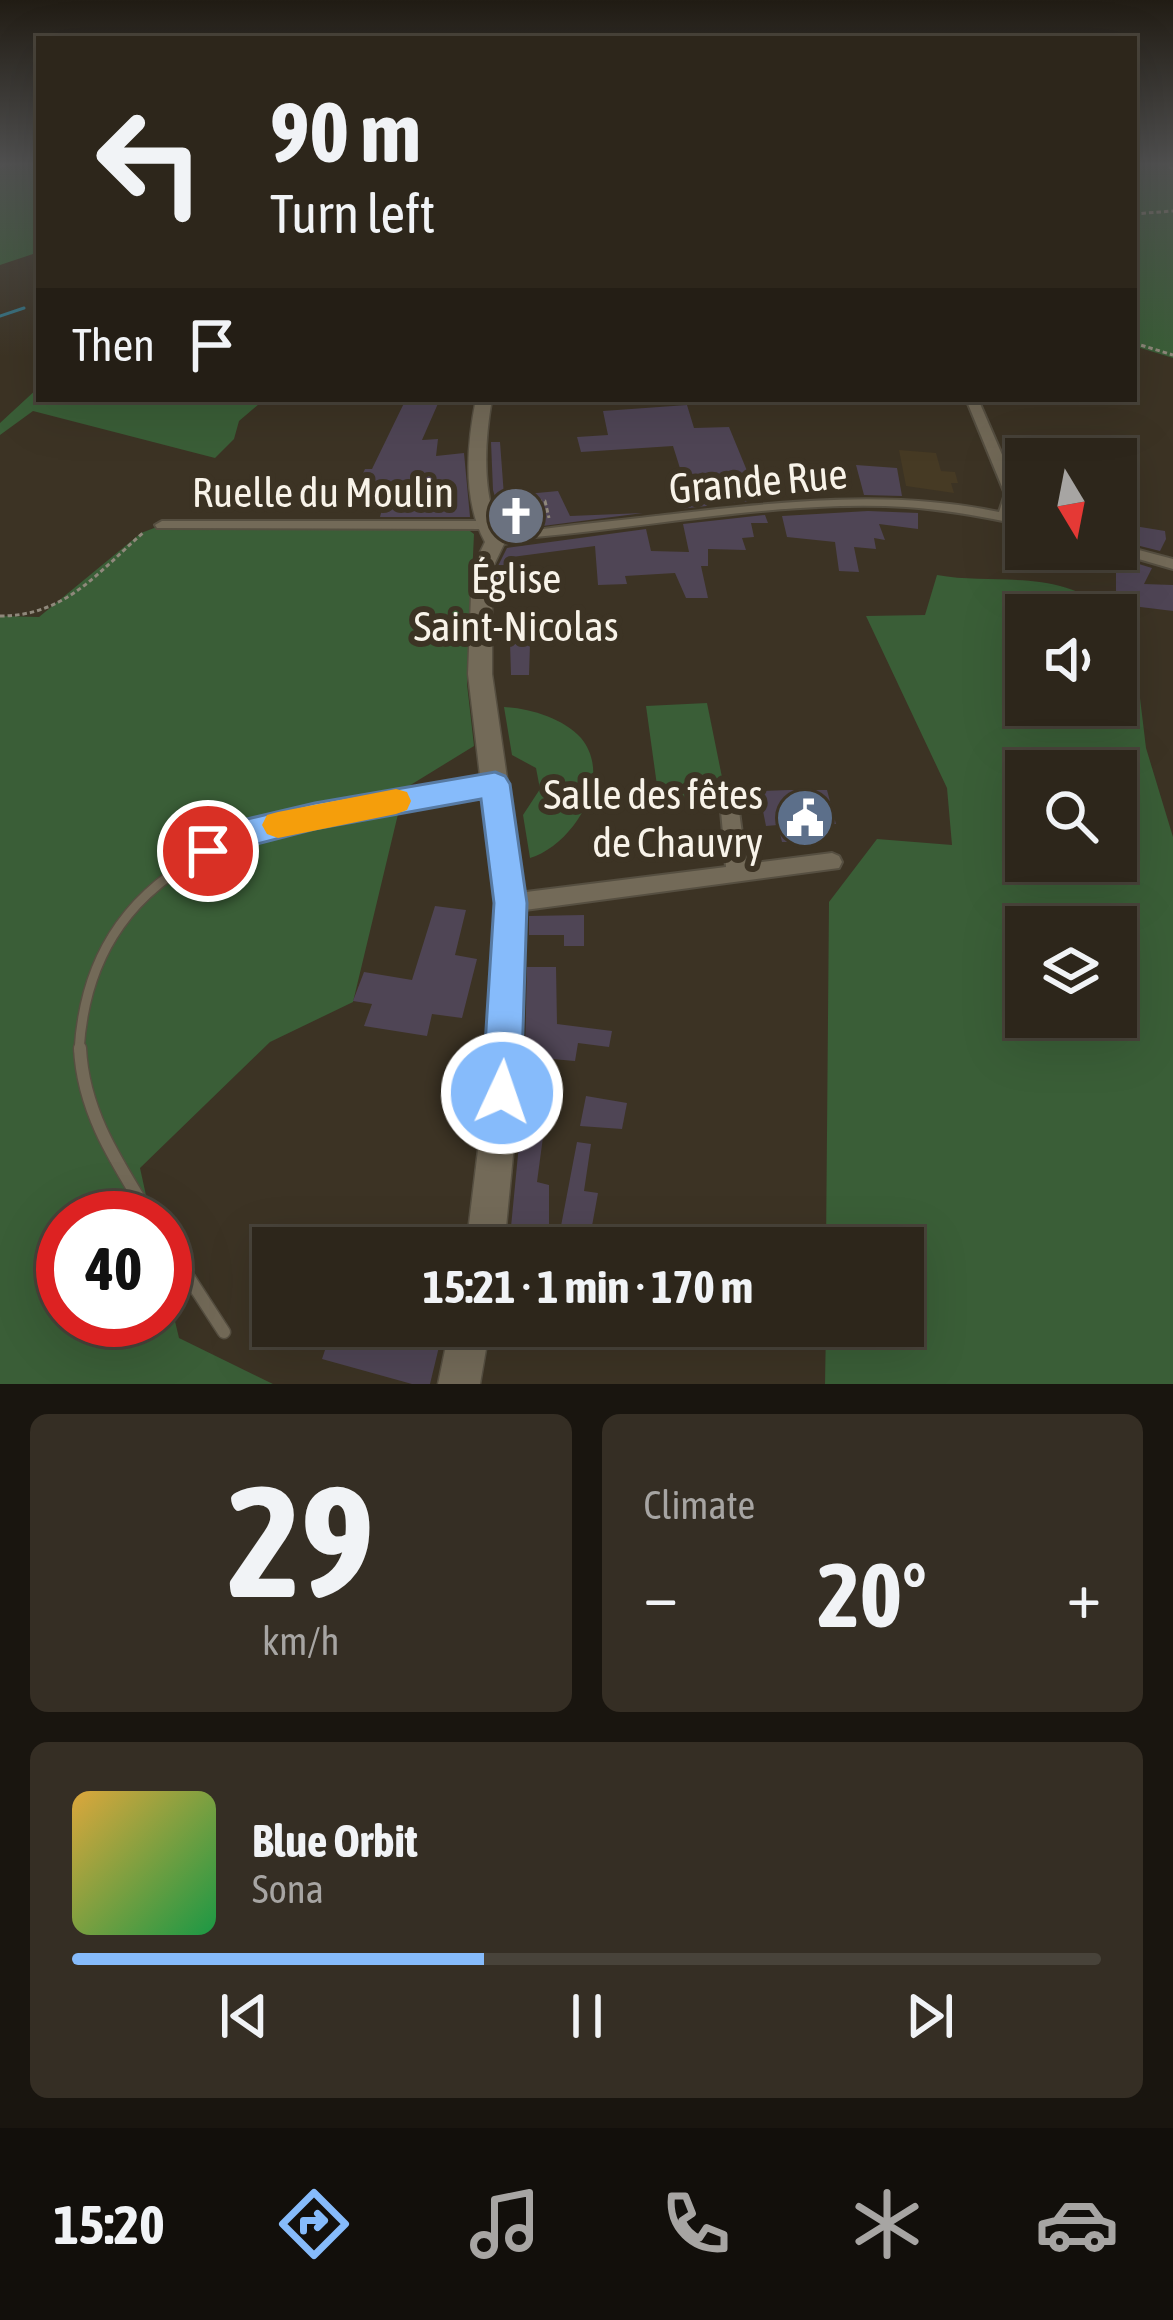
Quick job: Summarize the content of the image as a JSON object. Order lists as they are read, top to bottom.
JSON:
{
  "streets": {
    "street": ["Grande Rue", "Ruelle du Moulin"]
  },
  "crossings": [
    ["Grande Rue", "Ruelle du Moulin"]
  ],
  "places": {
    "church": ["Église Saint-Nicolas"],
    "public building": ["Salle des fêtes de Chauvry"]
  },
  "north": "bottom",
  "page": {
    "turn": ["90 m", "Turn left"],
    "then": "Then",
    "limit": "40",
    "trip": "15:21 · 1 min · 170 m",
    "tile": [
      ["29", "km/h"],
      "Climate"
    ],
    "heat": ["−", "20°", "+"],
    "song": ["Blue Orbit", "Sona"],
    "tabs": "15:20"
  }
}
